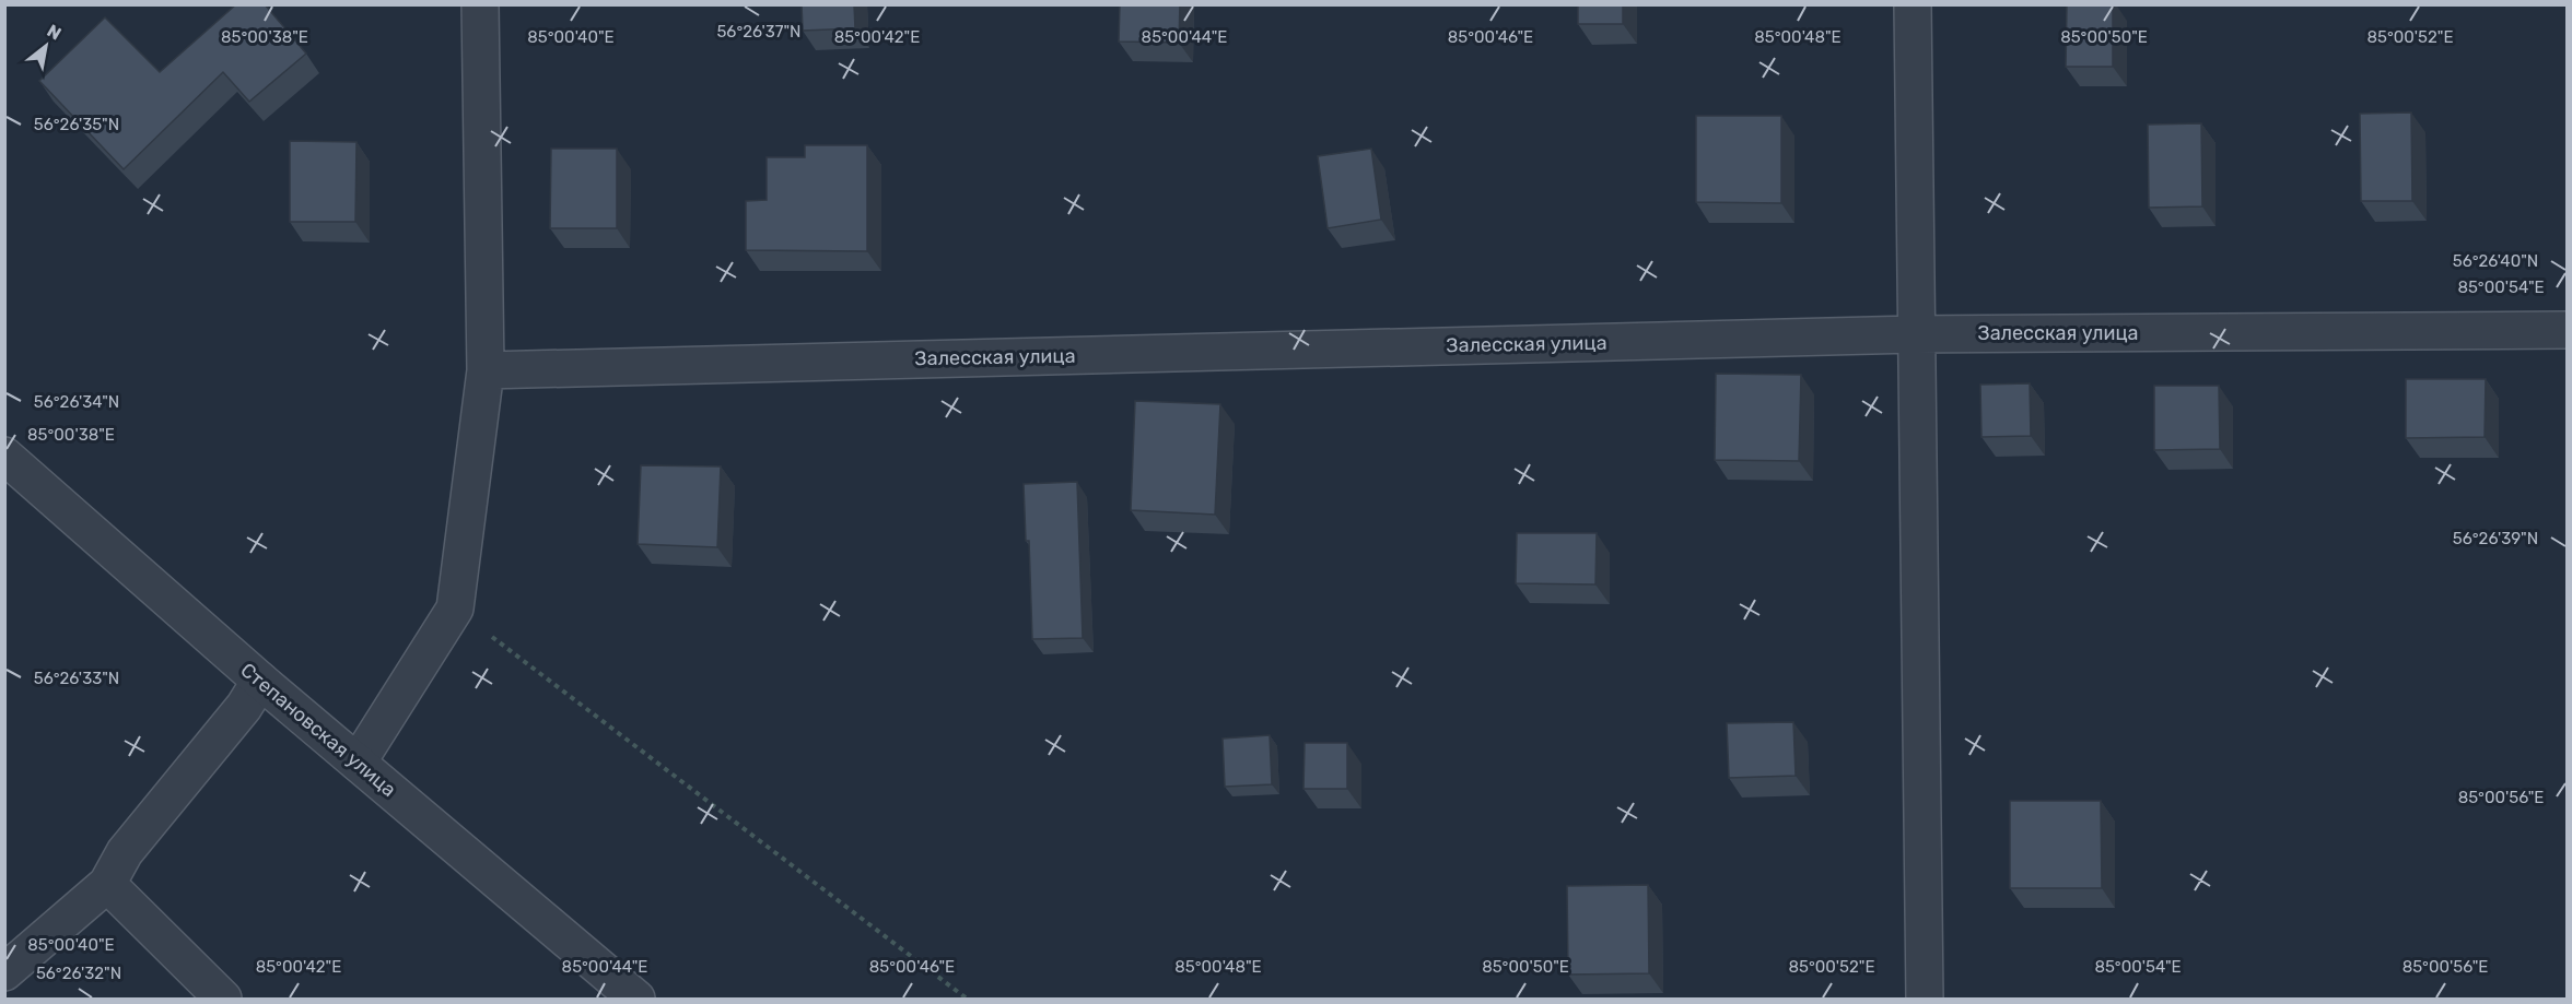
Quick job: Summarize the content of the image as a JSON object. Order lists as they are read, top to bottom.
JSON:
{
  "streets": {
    "street": ["Залесская улица", "Степановская улица"]
  },
  "north": "top right",
  "coordinates": [
    "56°26'37\"N",
    "85°00'38\"E",
    "85°00'50\"E",
    "85°00'40\"E",
    "85°00'42\"E",
    "85°00'44\"E",
    "85°00'46\"E",
    "85°00'48\"E",
    "85°00'52\"E",
    "56°26'35\"N",
    "56°26'40\"N",
    "85°00'54\"E",
    "56°26'34\"N",
    "56°26'39\"N",
    "56°26'33\"N",
    "85°00'56\"E",
    "56°26'32\"N"
  ]
}
